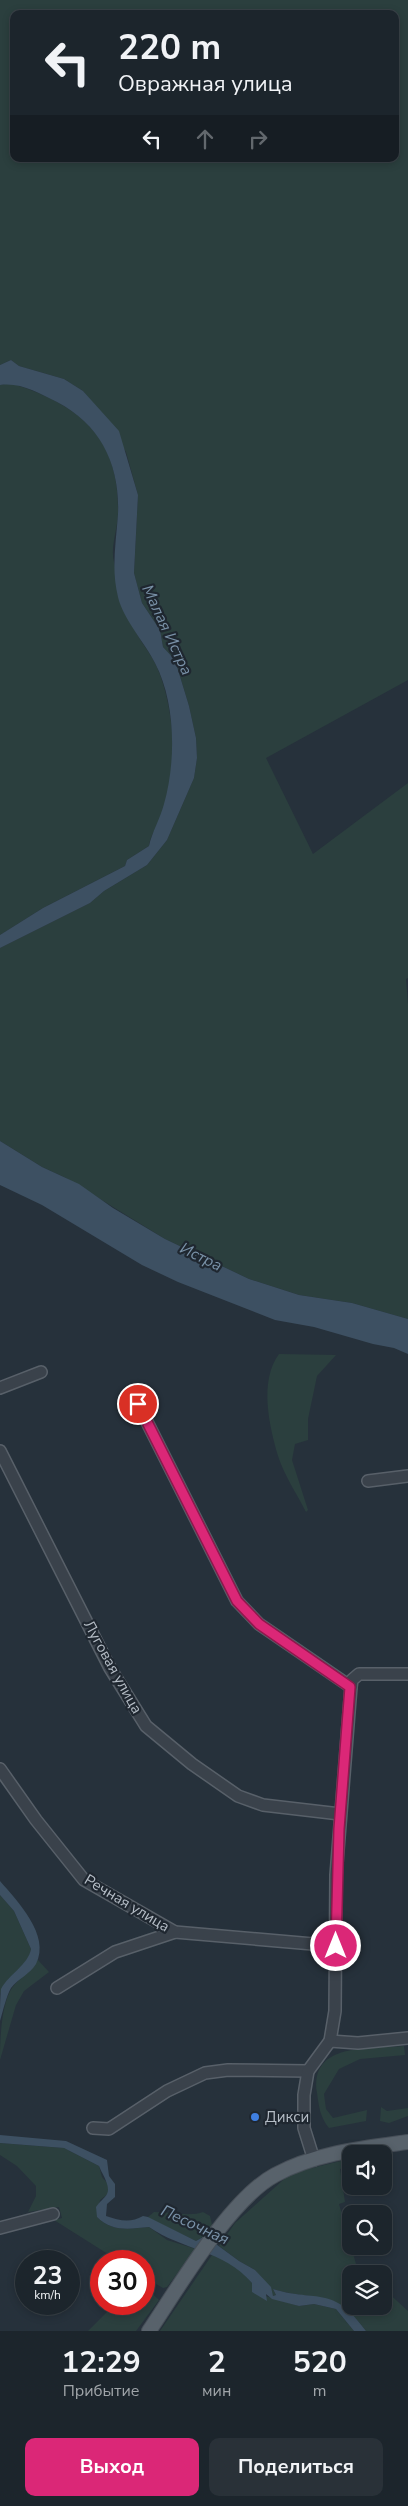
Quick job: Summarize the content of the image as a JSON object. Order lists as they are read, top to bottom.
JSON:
{
  "streets": {
    "street": ["Луговая улица", "Речная улица"]
  },
  "water": ["Малая Истра", "Истра", "Песочная"],
  "places": ["Дикси"],
  "page": {
    "turn": ["220 m", "Овражная улица"],
    "speed": "23 km/h",
    "limit": "30",
    "eta": [
      "12:29",
      "Прибытие",
      "2",
      "мин",
      "520",
      "m"
    ],
    "buttons": ["Выход", "Поделиться"]
  }
}
